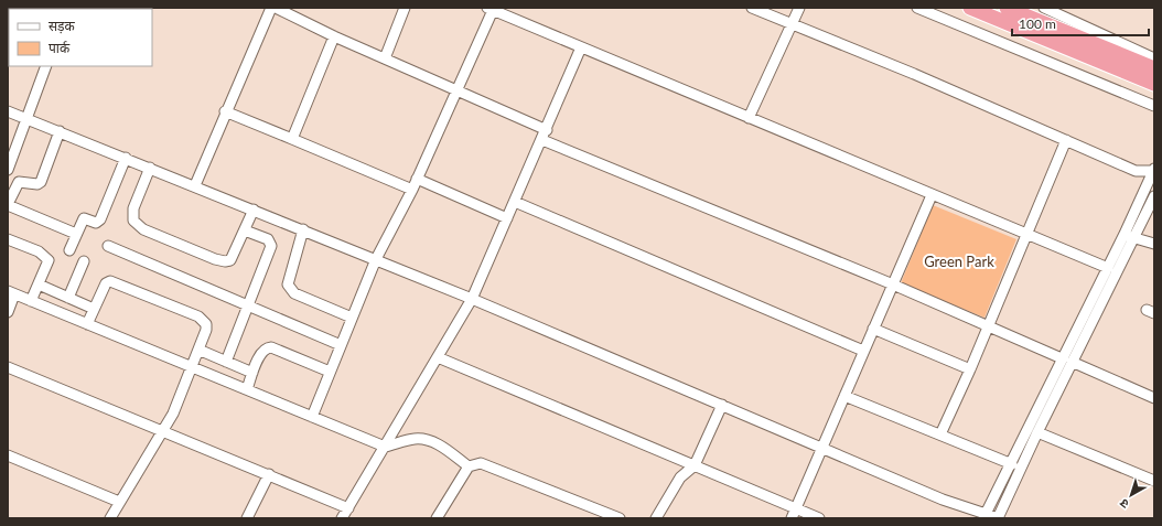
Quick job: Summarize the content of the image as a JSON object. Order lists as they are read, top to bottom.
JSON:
{
  "parks": ["Green Park"],
  "legend": ["सड़क", "पार्क"],
  "scale_bar": "100 m",
  "north": "bottom left"
}
